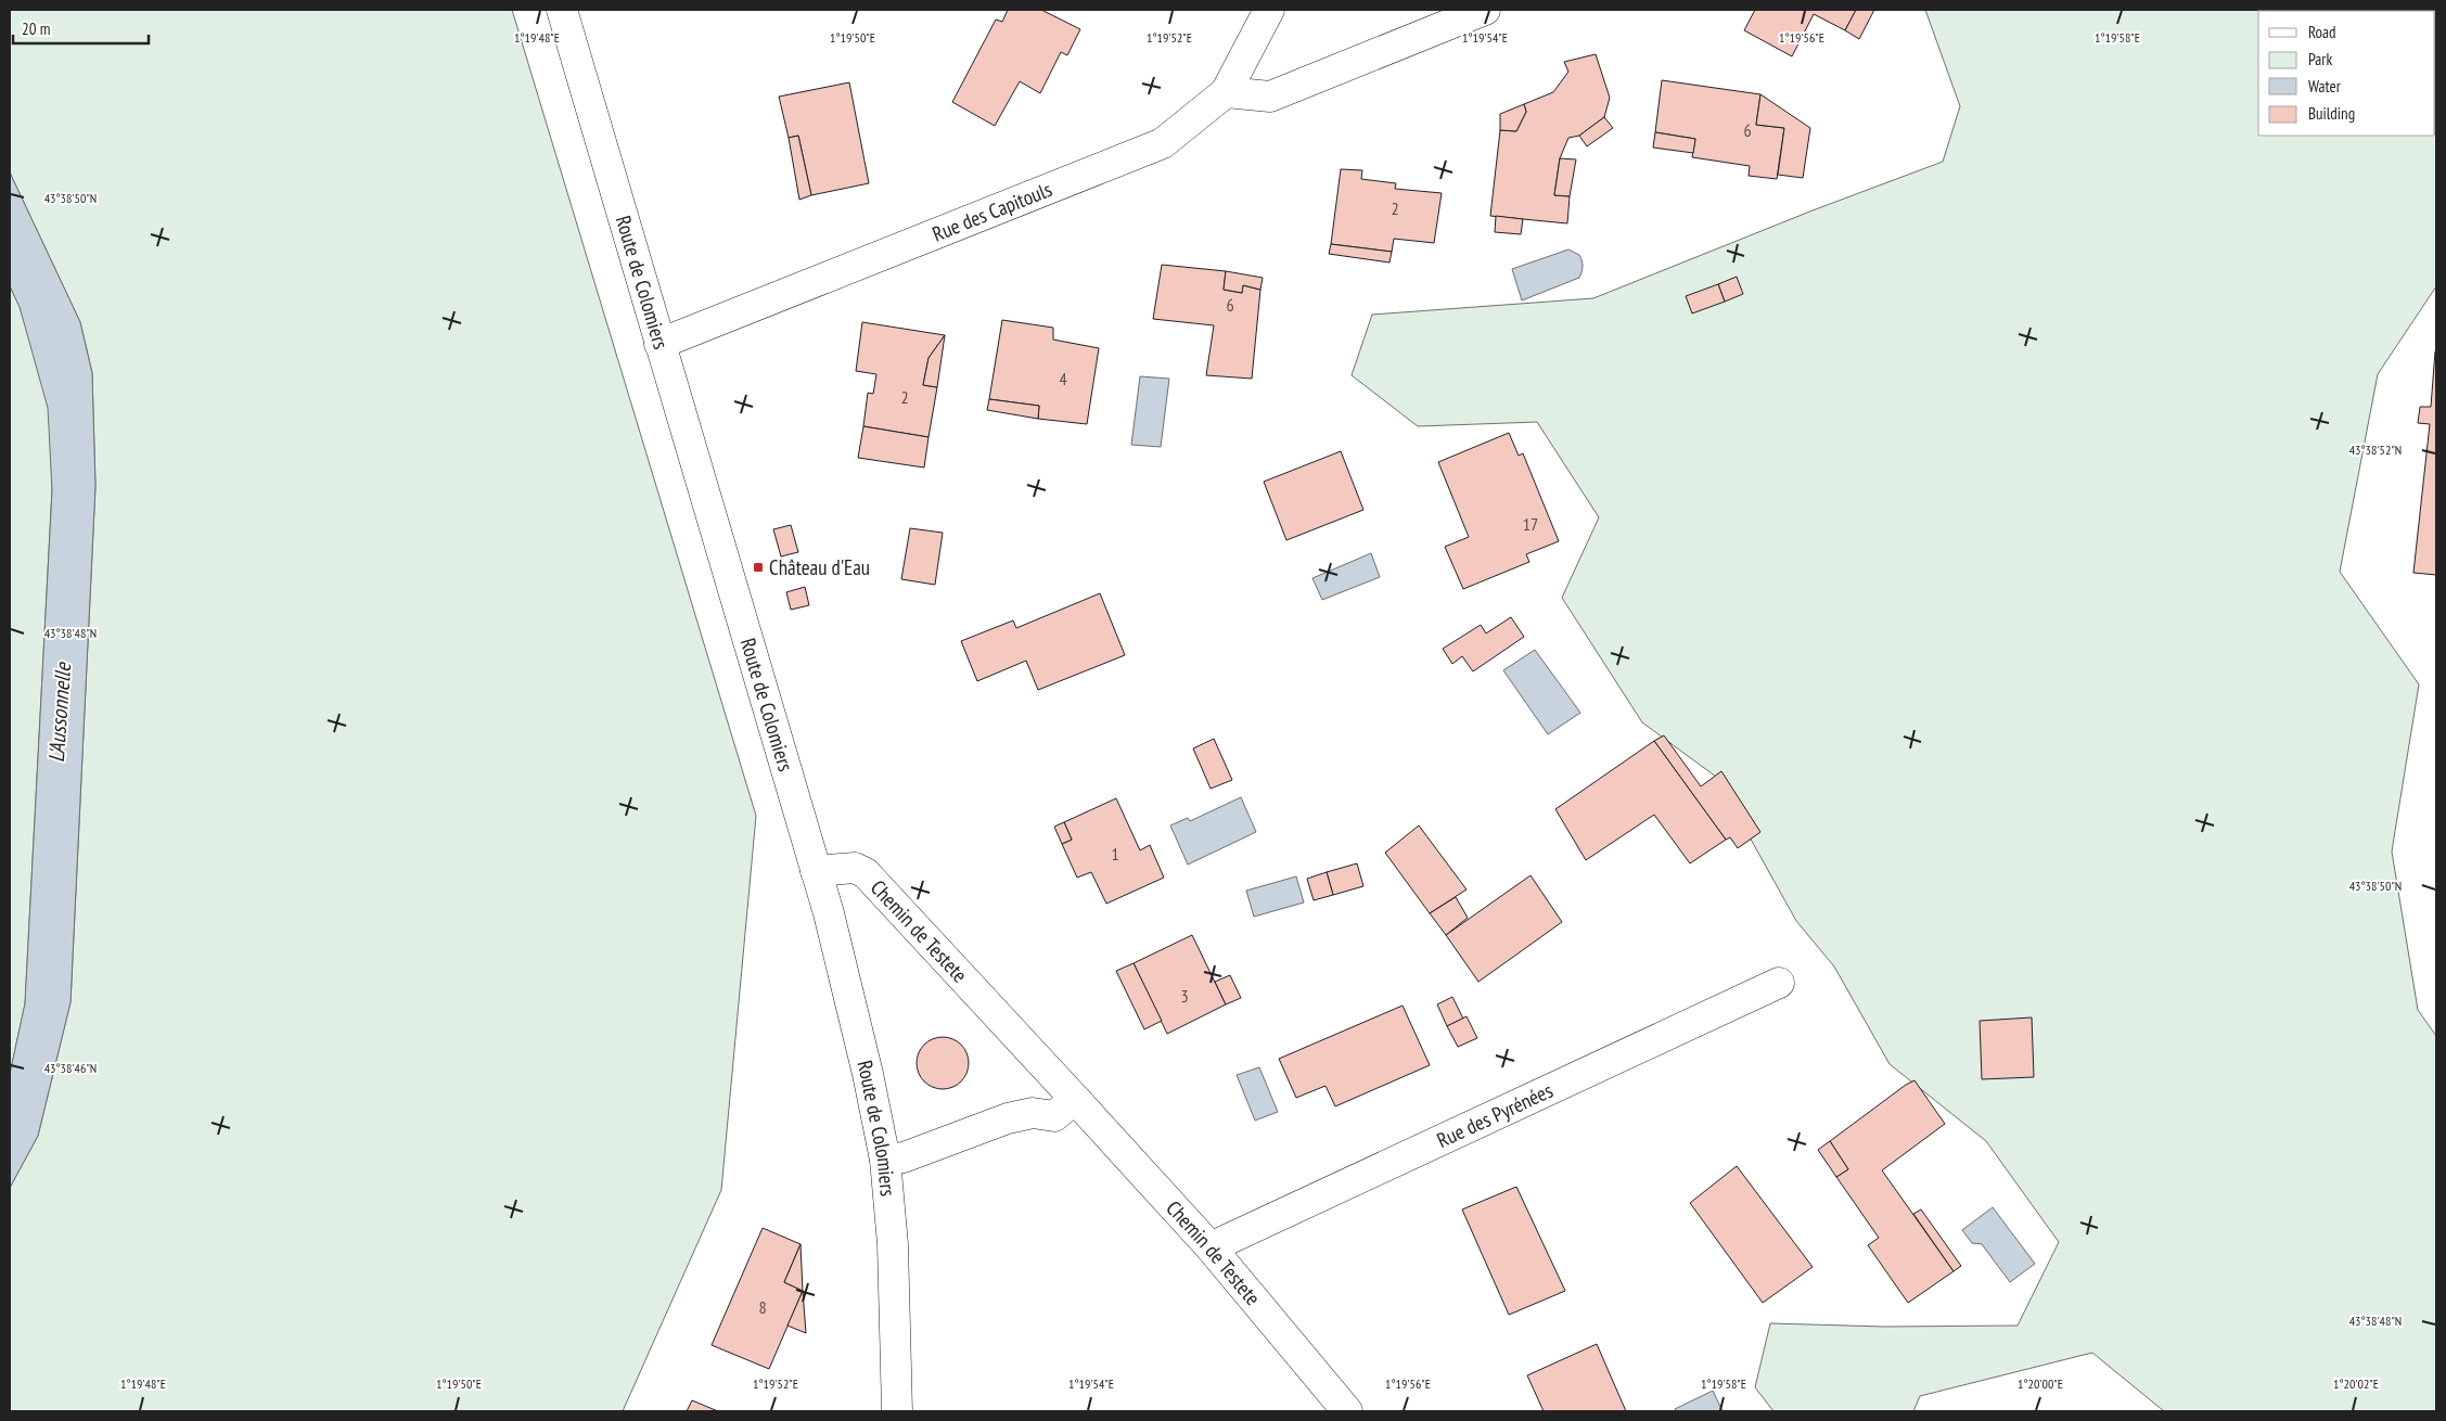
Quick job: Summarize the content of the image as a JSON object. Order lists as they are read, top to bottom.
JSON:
{
  "streets": {
    "street": [
      "Rue des Capitouls",
      "Route de Colomiers",
      "Chemin de Testete",
      "Rue des Pyrénées"
    ]
  },
  "crossings": [
    ["Rue des Capitouls", "Route de Colomiers"],
    ["Route de Colomiers", "Chemin de Testete"],
    ["Chemin de Testete", "Rue des Pyrénées"]
  ],
  "water": ["L'Aussonnelle"],
  "places": {
    "transit": ["Château d'Eau"]
  },
  "house_numbers": [
    "6",
    "2",
    "6",
    "4",
    "2",
    "17",
    "1",
    "3",
    "8"
  ],
  "legend": [
    "Road",
    "Park",
    "Water",
    "Building"
  ],
  "scale_bar": "20 m",
  "coordinates": [
    "1°19'48\"E",
    "1°19'50\"E",
    "1°19'52\"E",
    "1°19'54\"E",
    "1°19'56\"E",
    "1°19'58\"E",
    "43°38'50\"N",
    "43°38'52\"N",
    "43°38'48\"N",
    "43°38'46\"N",
    "1°20'00\"E",
    "1°20'02\"E"
  ]
}
